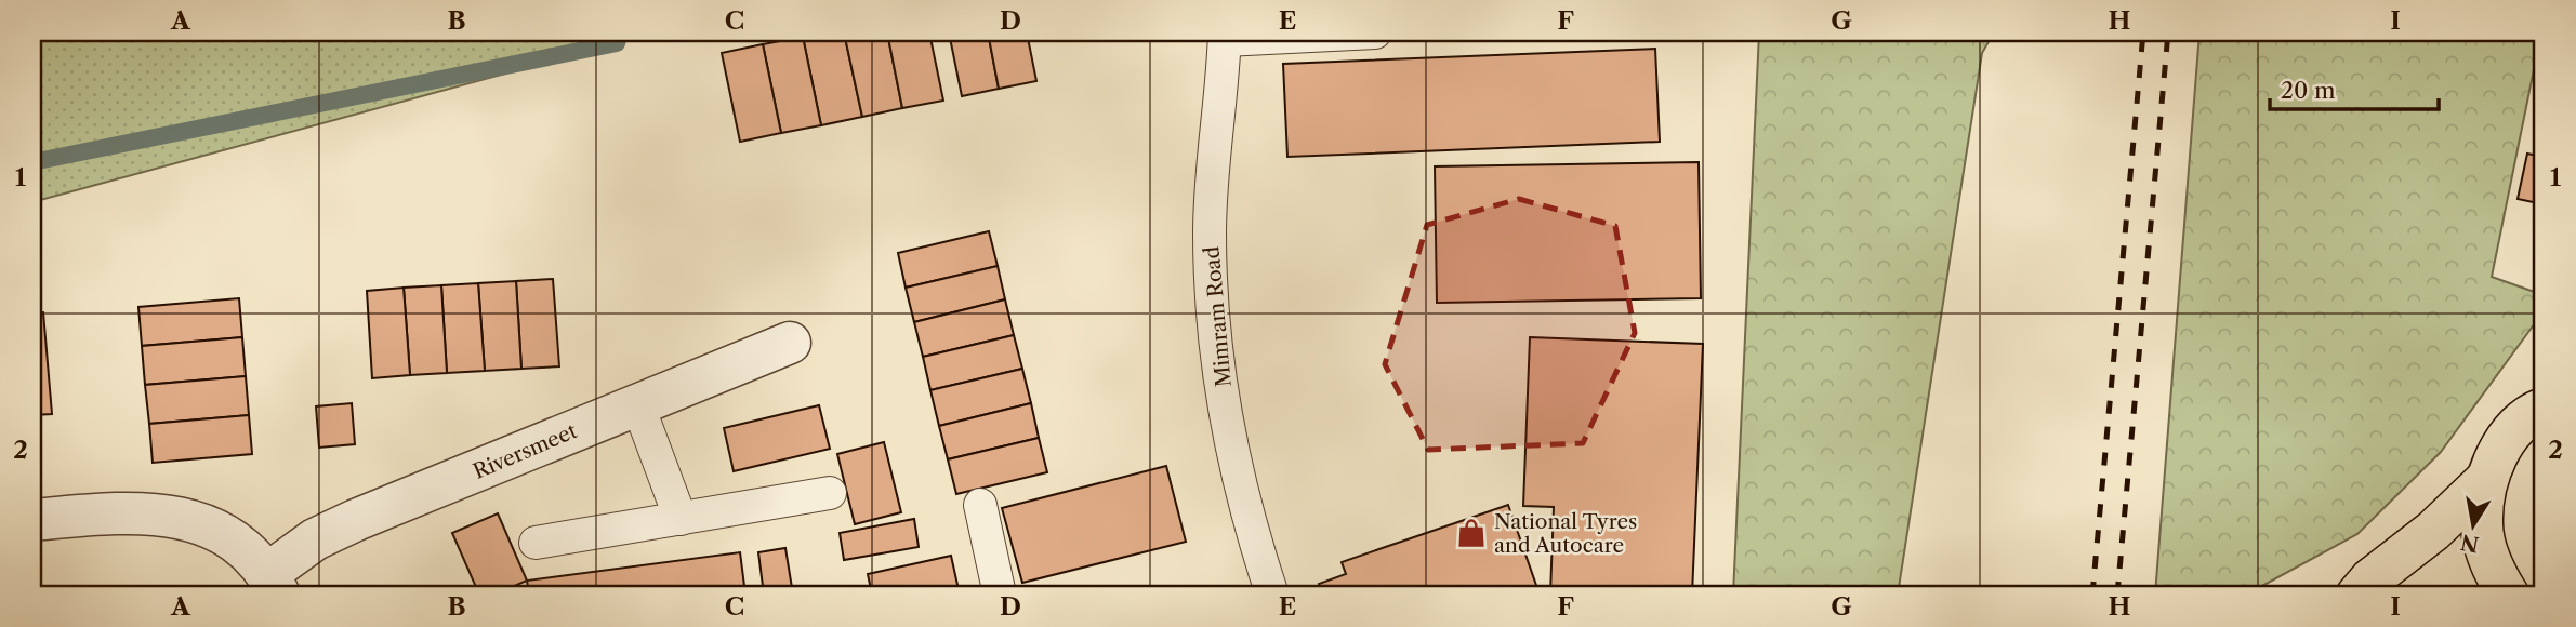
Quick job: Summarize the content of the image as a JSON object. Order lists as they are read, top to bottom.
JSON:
{
  "streets": {
    "street": ["Riversmeet"],
    "lane": ["Mimram Road"]
  },
  "places": {
    "shop": ["National Tyres and Autocare"]
  },
  "scale_bar": "20 m",
  "north": "bottom",
  "grid": {
    "columns": [
      "A",
      "B",
      "C",
      "D",
      "E",
      "F",
      "G",
      "H",
      "I"
    ],
    "rows": ["1", "2"]
  }
}
